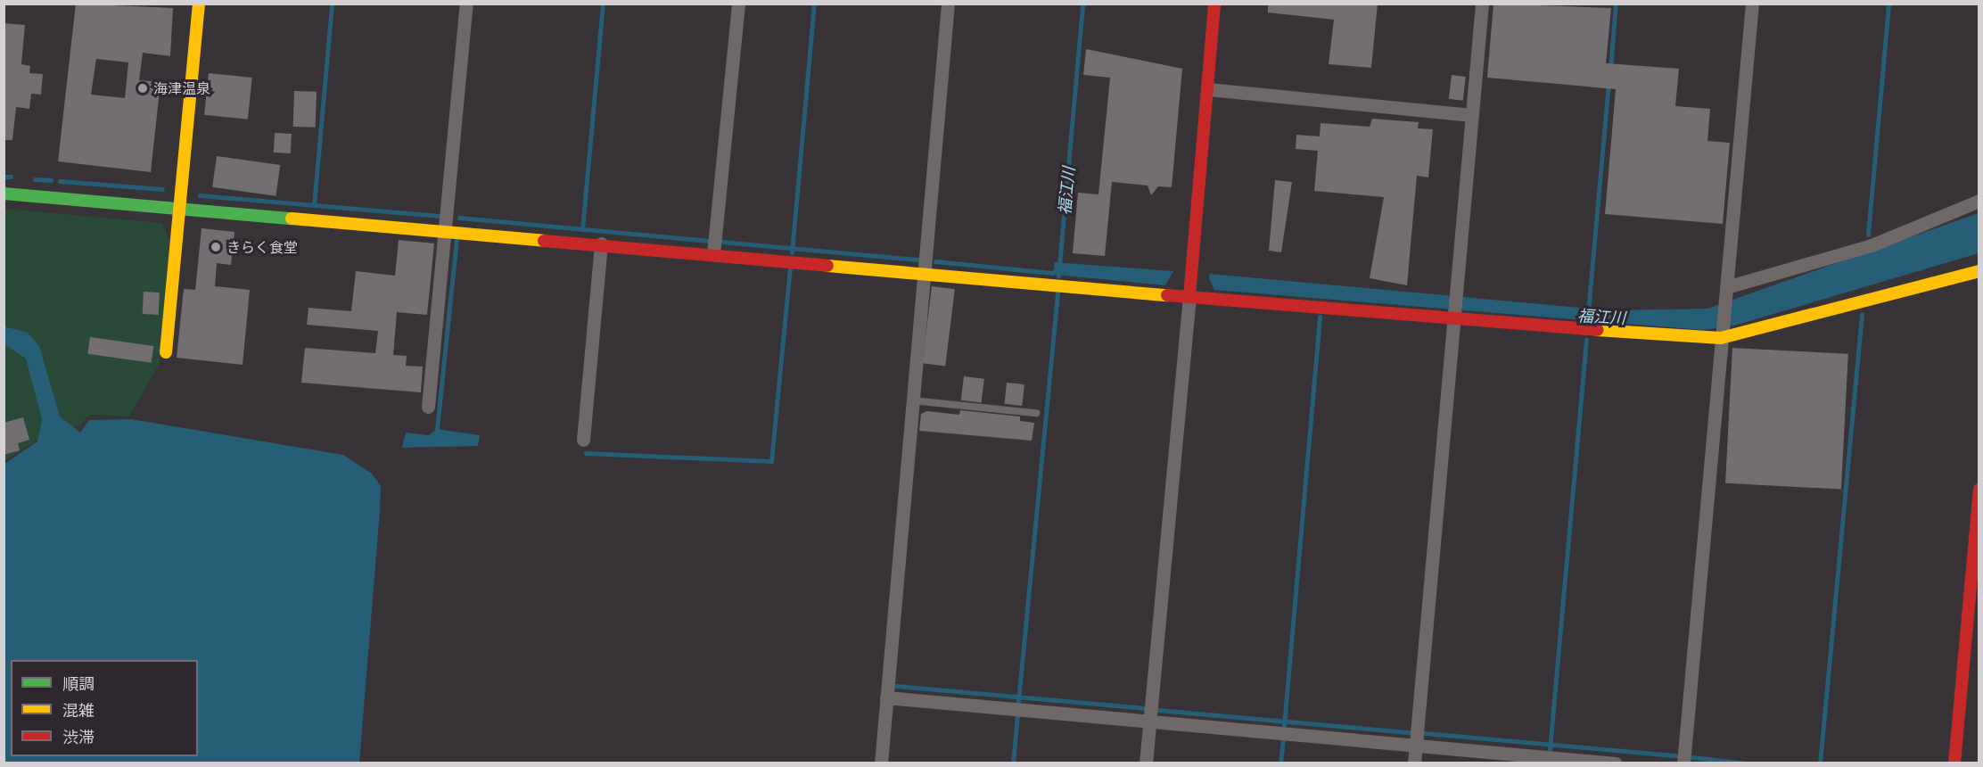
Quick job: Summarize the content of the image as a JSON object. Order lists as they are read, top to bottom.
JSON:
{
  "water": ["福江川"],
  "places": ["海津温泉", "きらく食堂"],
  "legend": ["順調", "混雑", "渋滞"]
}
